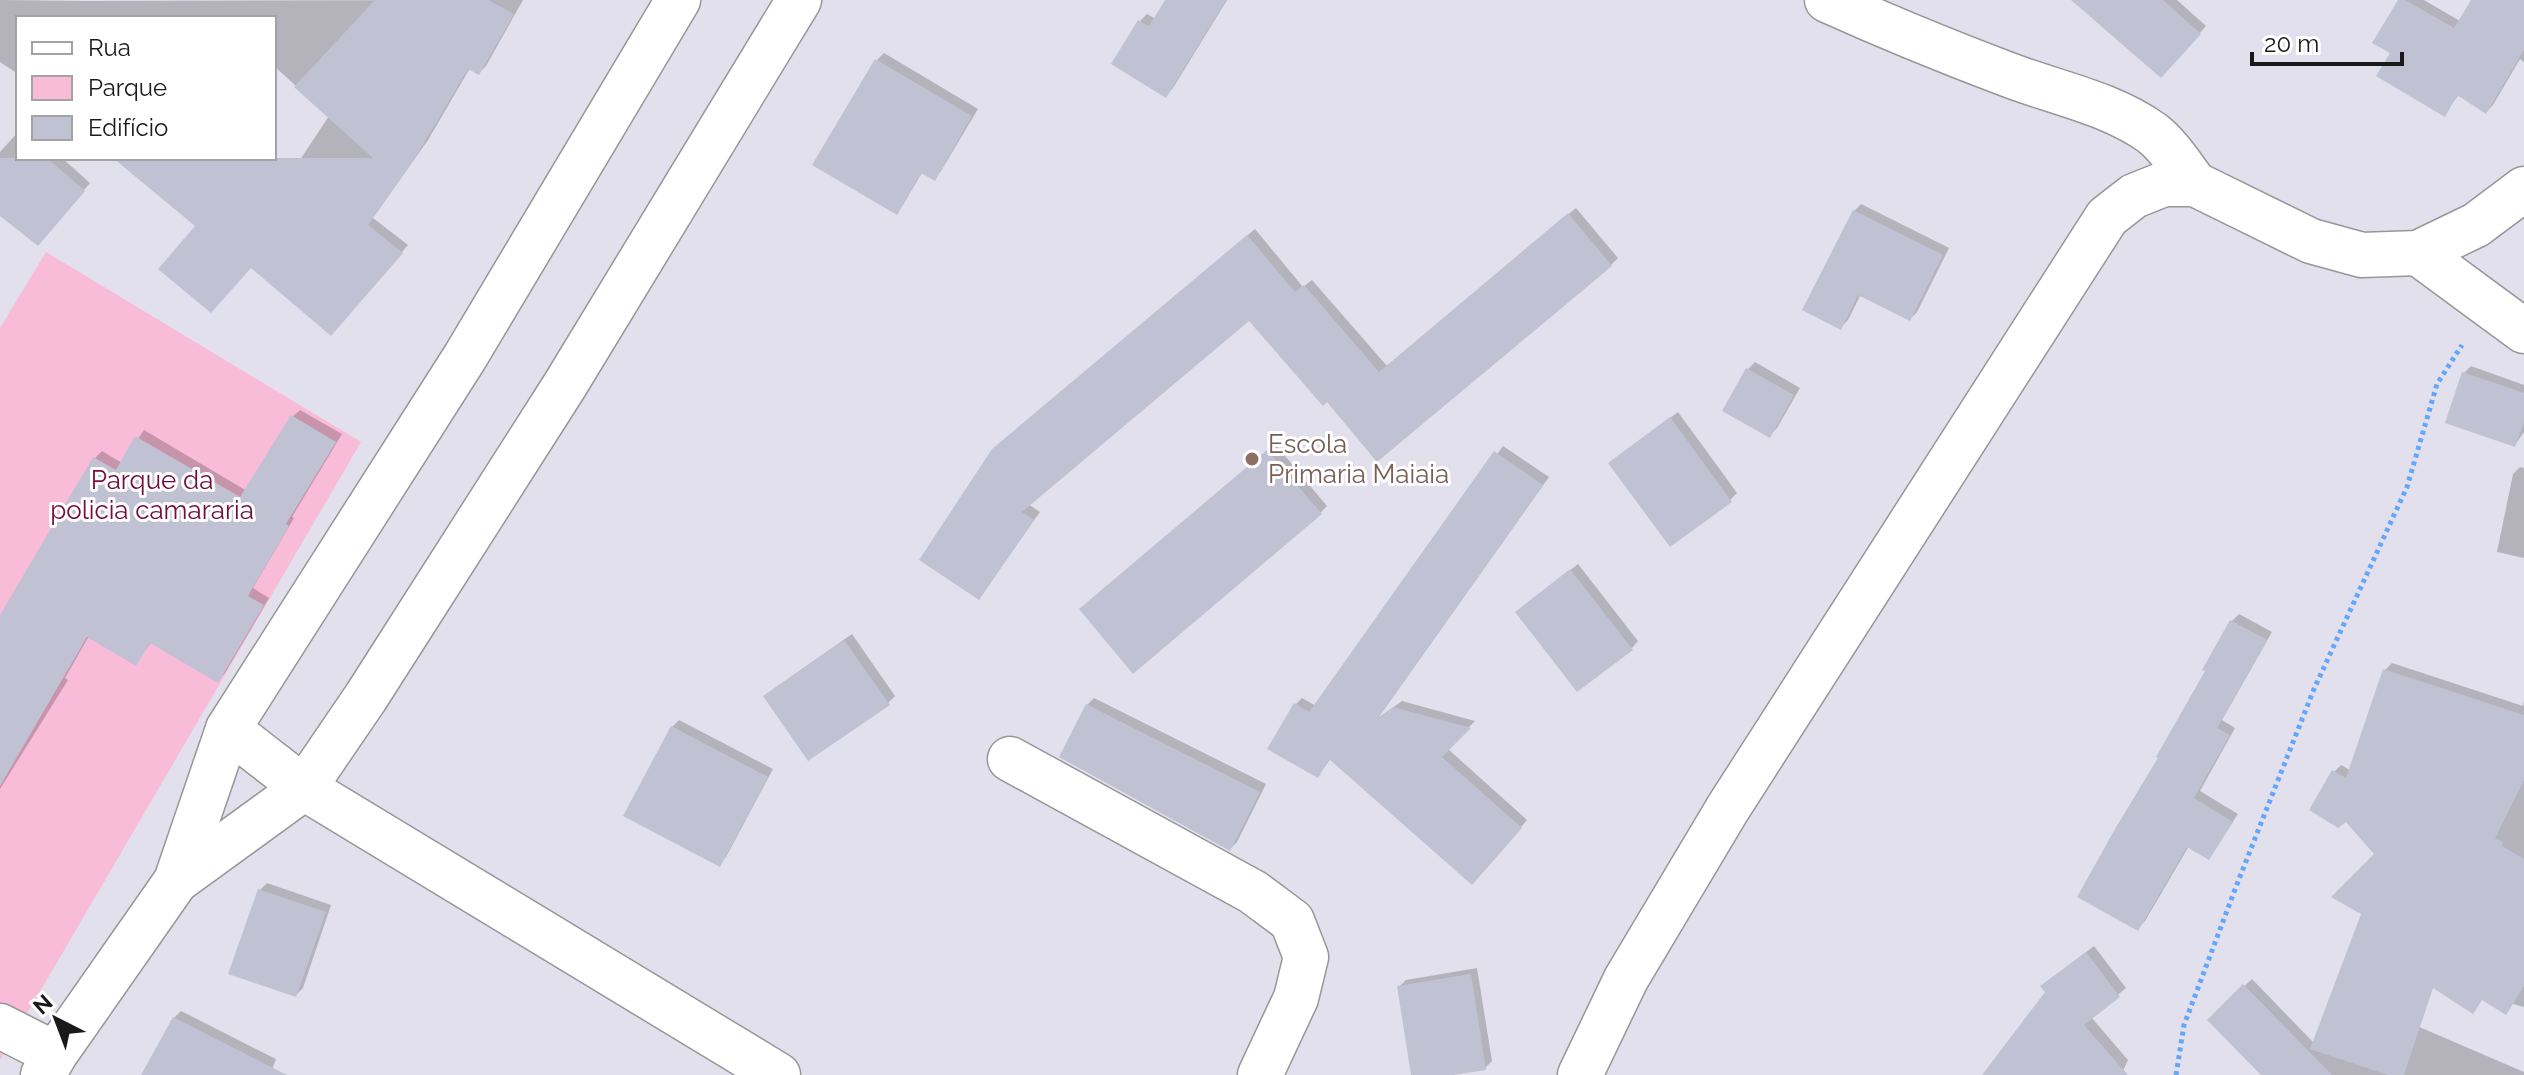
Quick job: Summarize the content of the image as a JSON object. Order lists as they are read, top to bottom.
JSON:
{
  "parks": ["Parque da policia camararia"],
  "places": ["Escola Primaria Maiaia"],
  "legend": ["Rua", "Parque", "Edifício"],
  "scale_bar": "20 m",
  "north": "top left"
}
